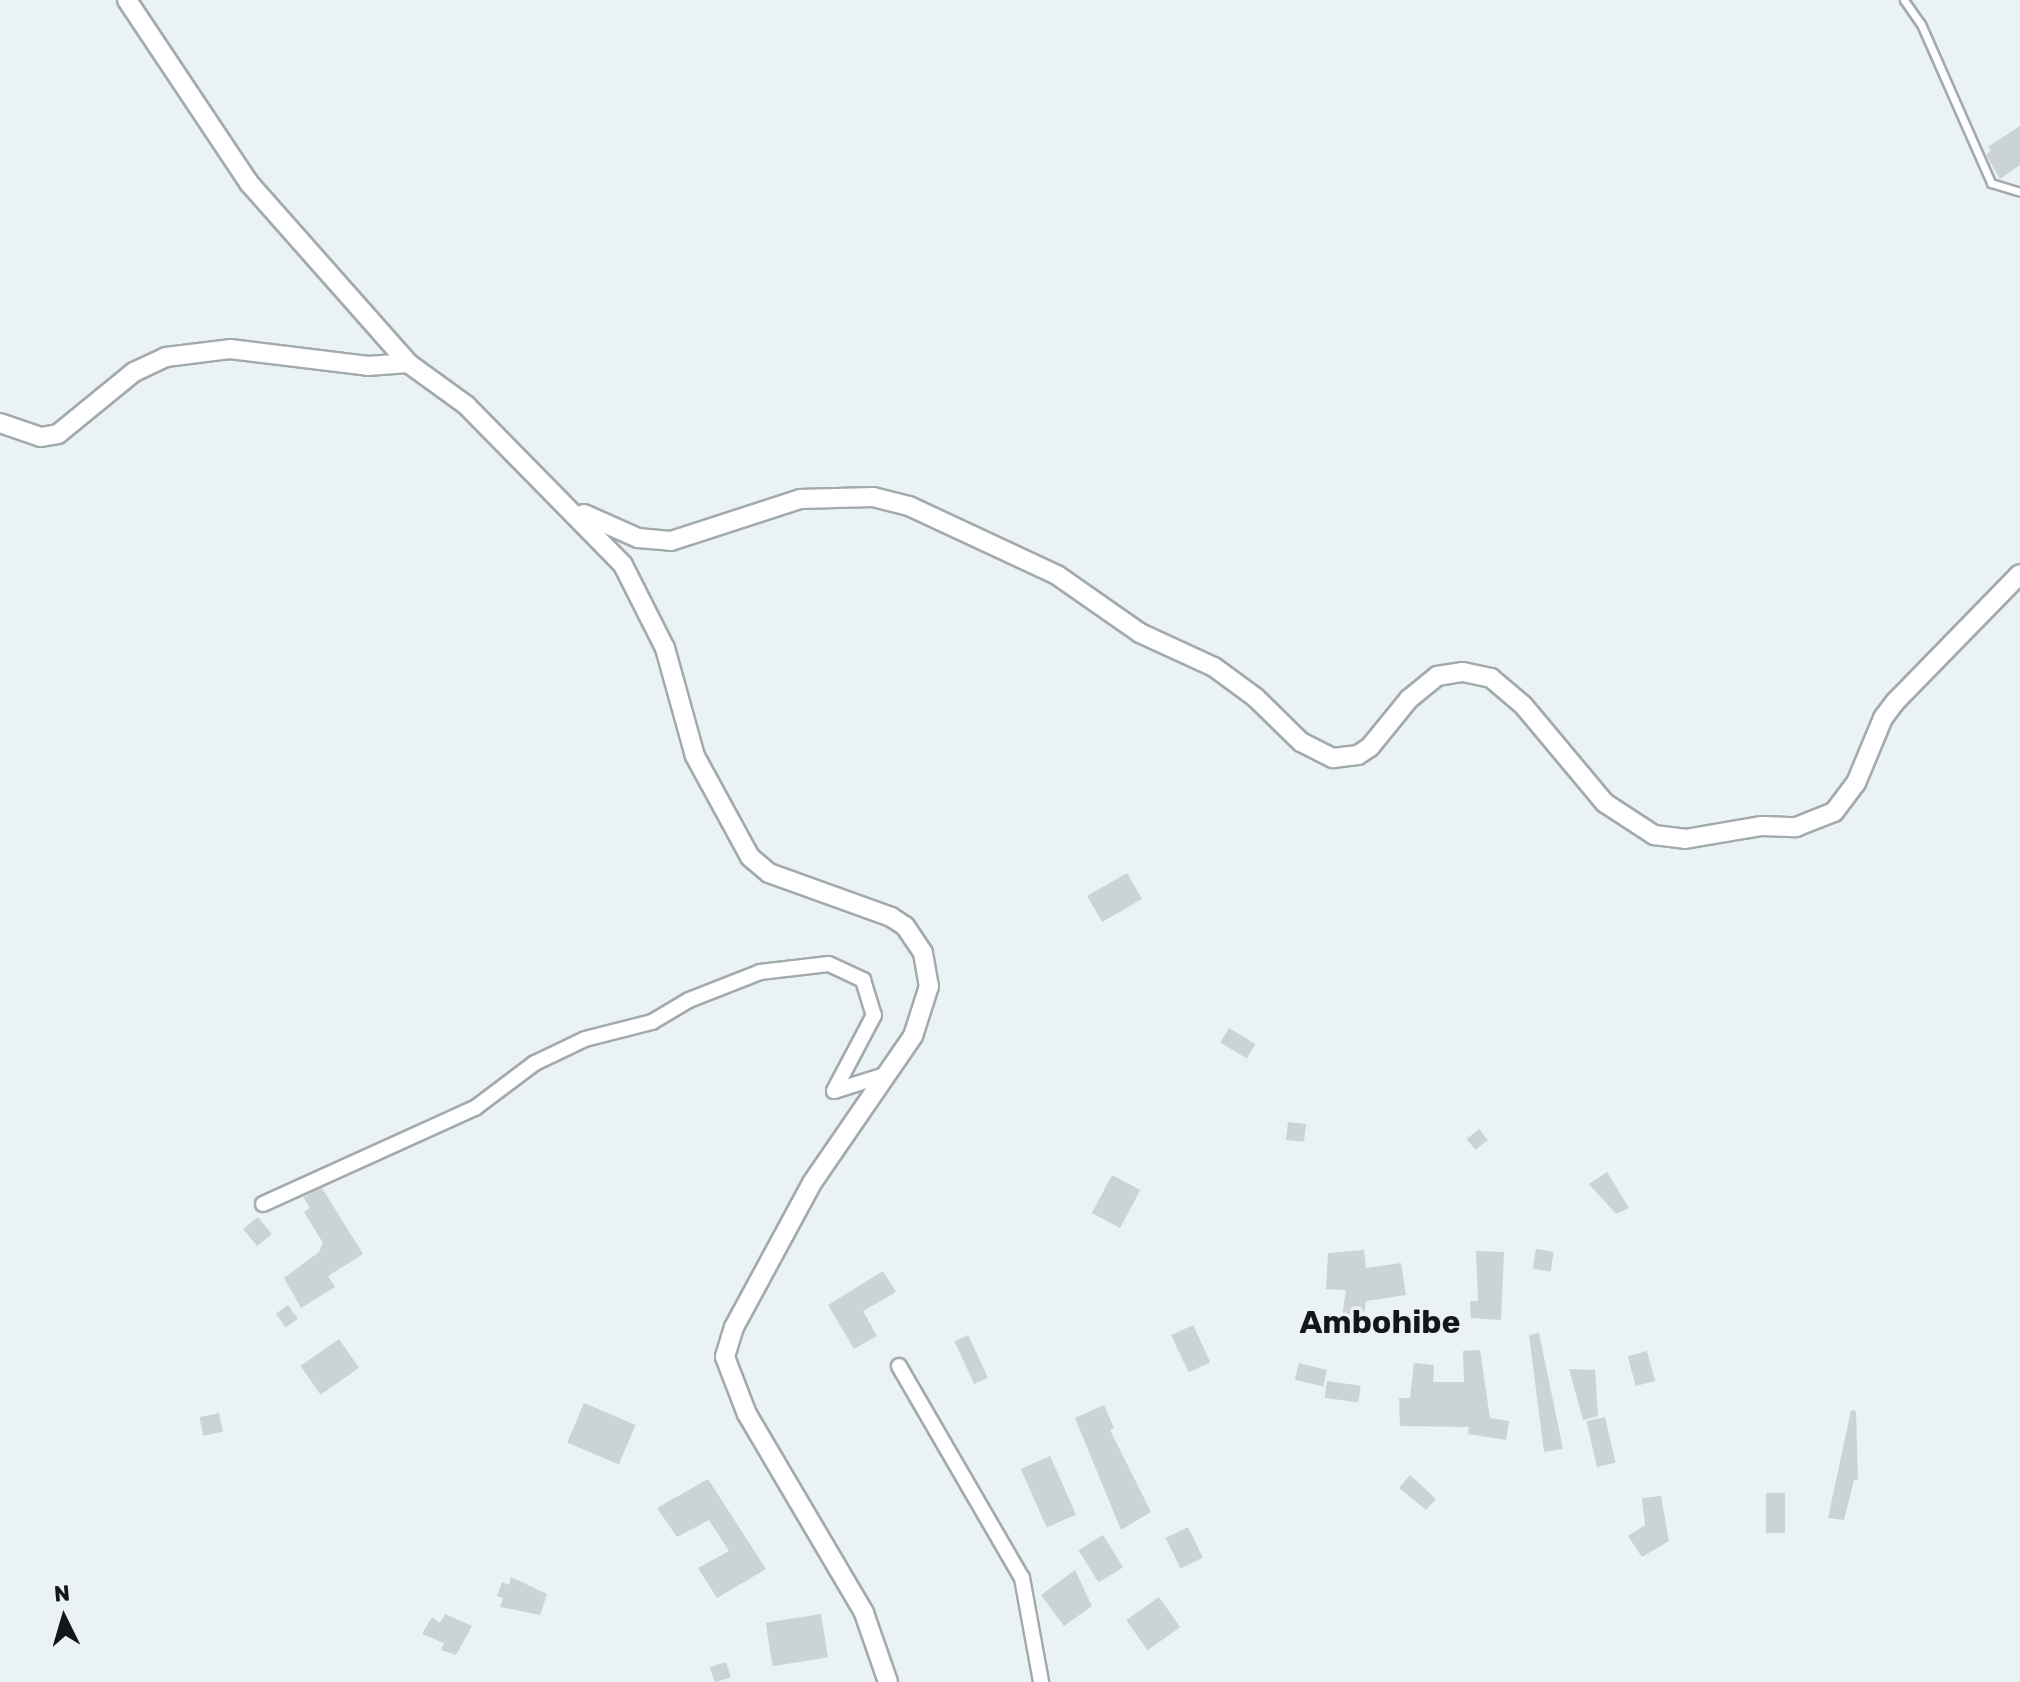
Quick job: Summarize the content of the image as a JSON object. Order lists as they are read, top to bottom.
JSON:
{
  "districts": ["Ambohibe"],
  "north": "top"
}
